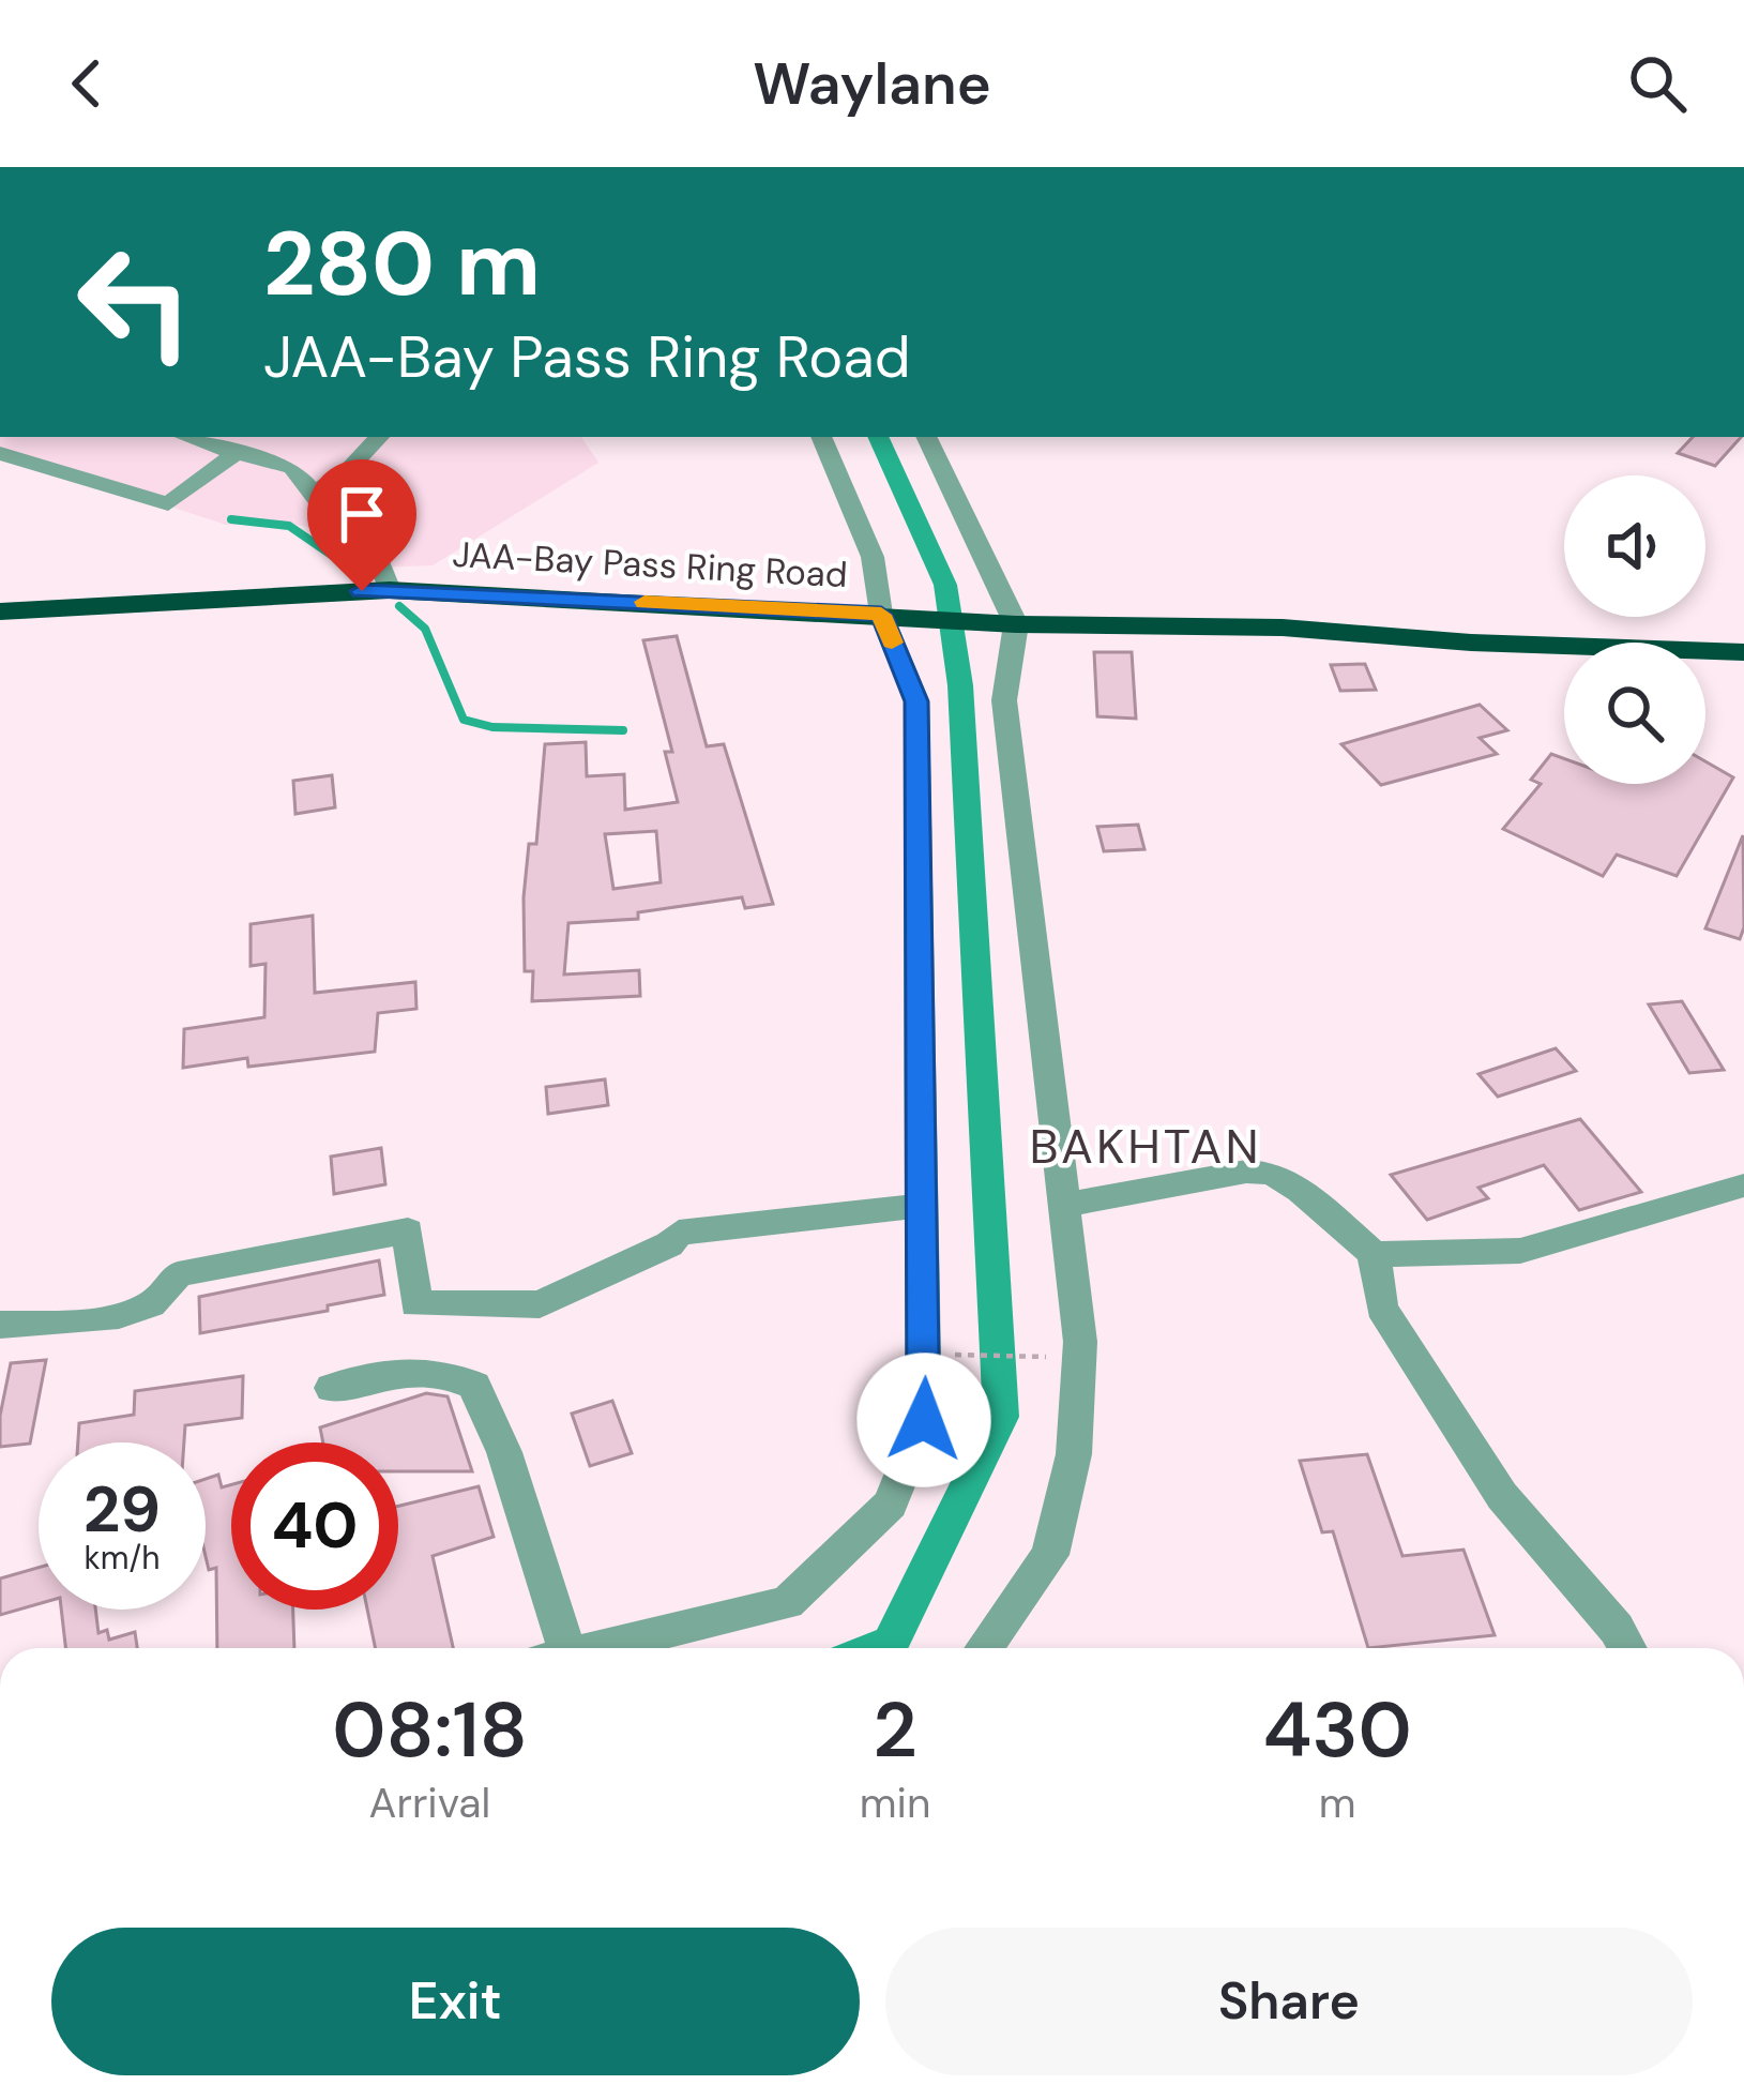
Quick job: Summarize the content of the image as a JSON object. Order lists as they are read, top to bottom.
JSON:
{
  "streets": {
    "highway": ["JAA-Bay Pass Ring Road"]
  },
  "districts": ["BAKHTAN"],
  "page": {
    "header": "Waylane",
    "turn": ["280 m", "JAA-Bay Pass Ring Road"],
    "speed": "29 km/h",
    "limit": "40",
    "eta": [
      "08:18",
      "Arrival",
      "2",
      "min",
      "430",
      "m"
    ],
    "buttons": ["Exit", "Share"]
  }
}
